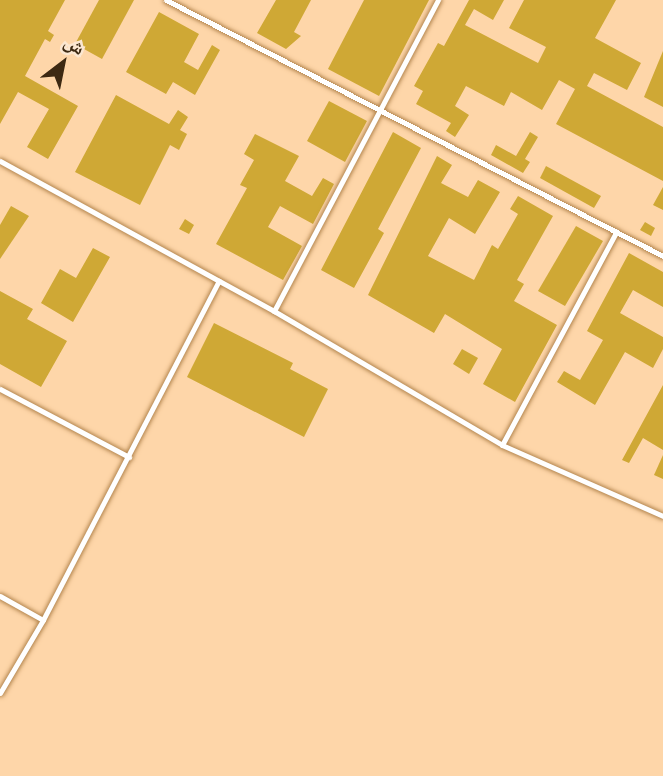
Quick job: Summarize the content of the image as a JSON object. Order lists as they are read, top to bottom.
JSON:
{
  "north": "top right"
}
